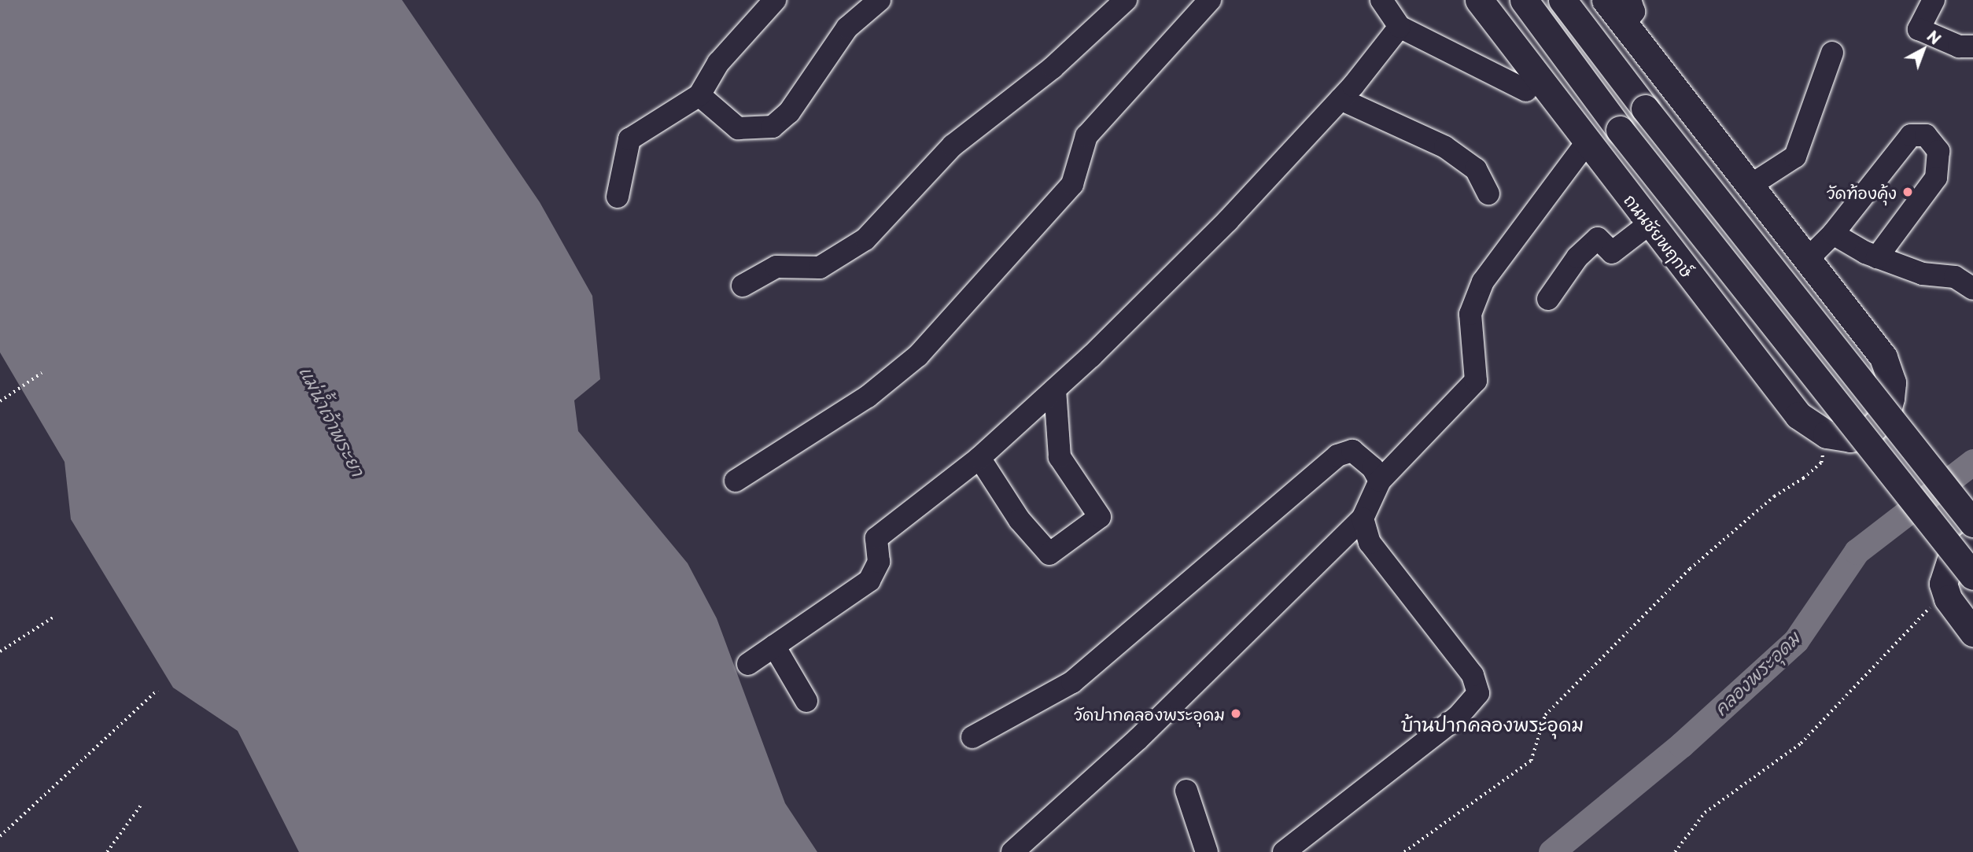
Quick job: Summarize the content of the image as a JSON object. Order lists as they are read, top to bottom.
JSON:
{
  "streets": {
    "main road": ["ถนนชัยพฤกษ์"]
  },
  "districts": ["บ้านปากคลองพระอุดม"],
  "water": ["แม่น้ำเจ้าพระยา", "คลองพระอุดม"],
  "places": ["วัดท้องคุ้ง", "วัดปากคลองพระอุดม"],
  "north": "top right"
}
